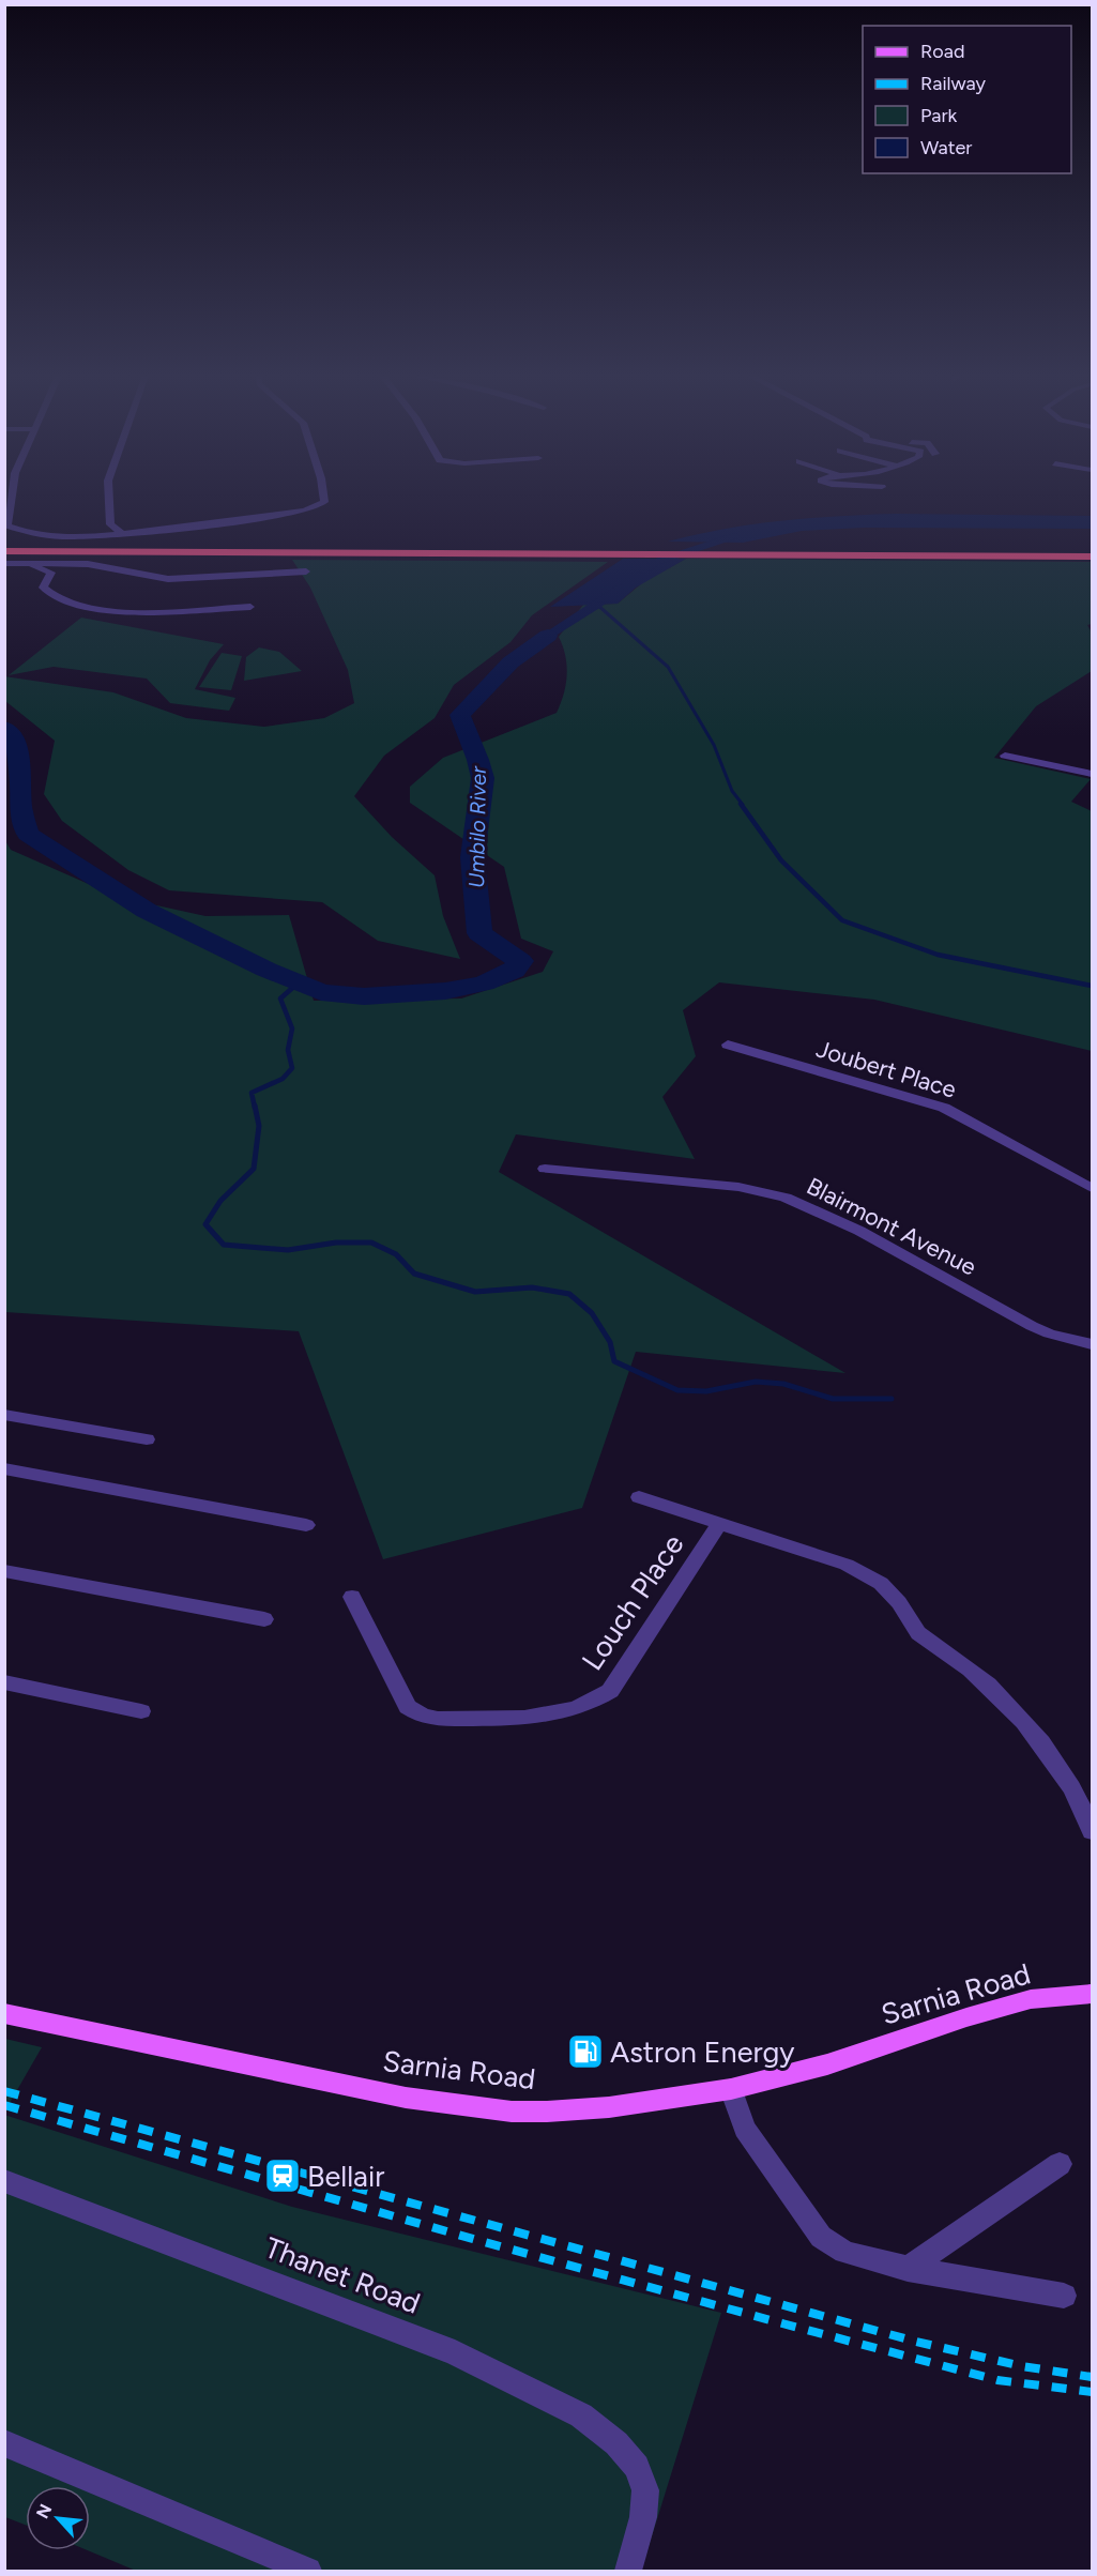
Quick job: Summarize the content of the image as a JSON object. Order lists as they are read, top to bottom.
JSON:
{
  "streets": {
    "main road": ["Sarnia Road"],
    "street": [
      "Joubert Place",
      "Blairmont Avenue",
      "Louch Place",
      "Thanet Road"
    ]
  },
  "water": ["Umbilo River"],
  "places": {
    "fuel station": ["Astron Energy"],
    "station": ["Bellair"]
  },
  "legend": [
    "Road",
    "Railway",
    "Park",
    "Water"
  ],
  "north": "top left"
}
